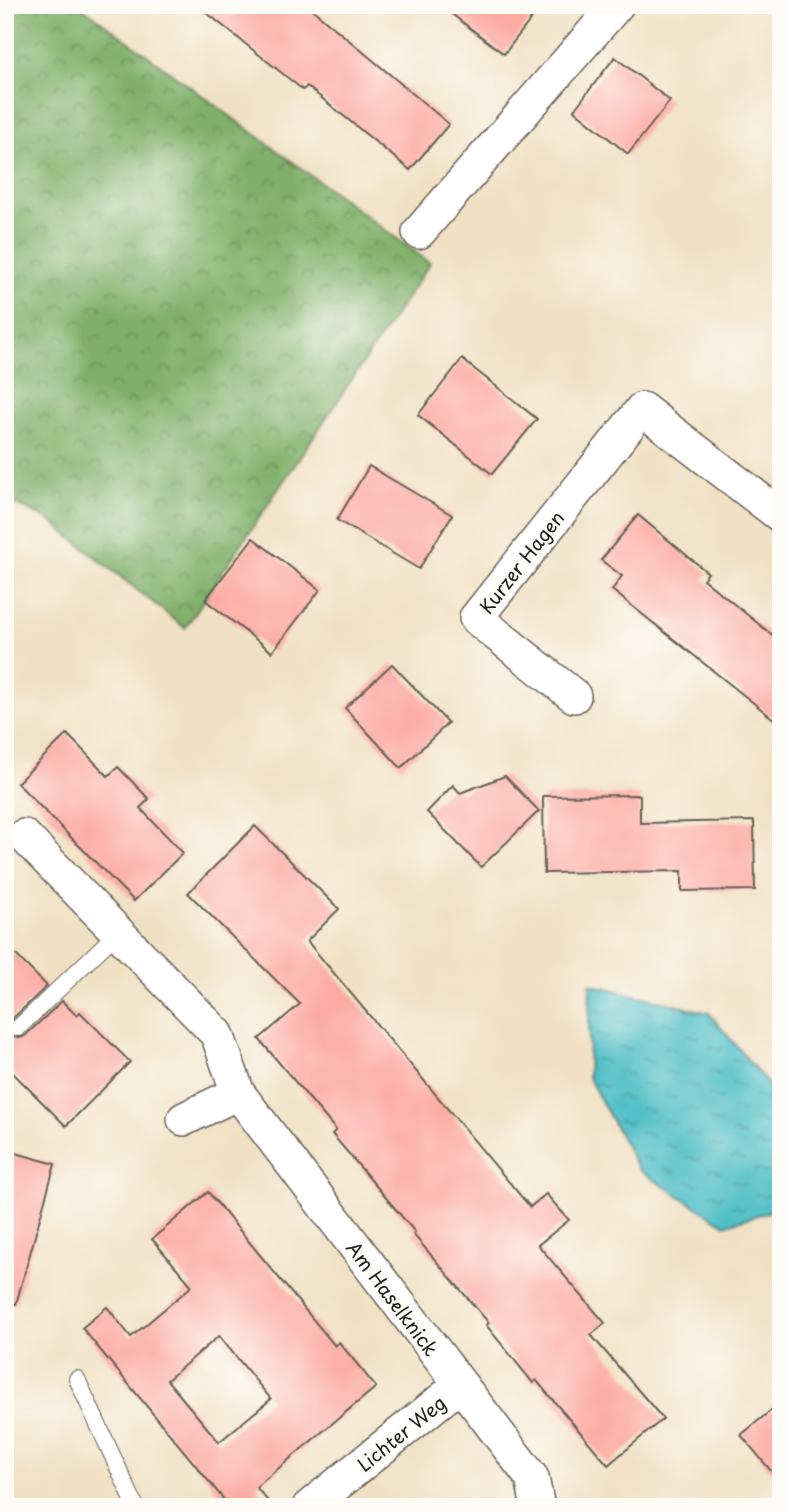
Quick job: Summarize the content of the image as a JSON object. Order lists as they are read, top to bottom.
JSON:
{
  "streets": {
    "street": ["Kurzer Hagen", "Am Haselknick", "Lichter Weg"]
  },
  "crossings": [
    ["Am Haselknick", "Lichter Weg"]
  ]
}
